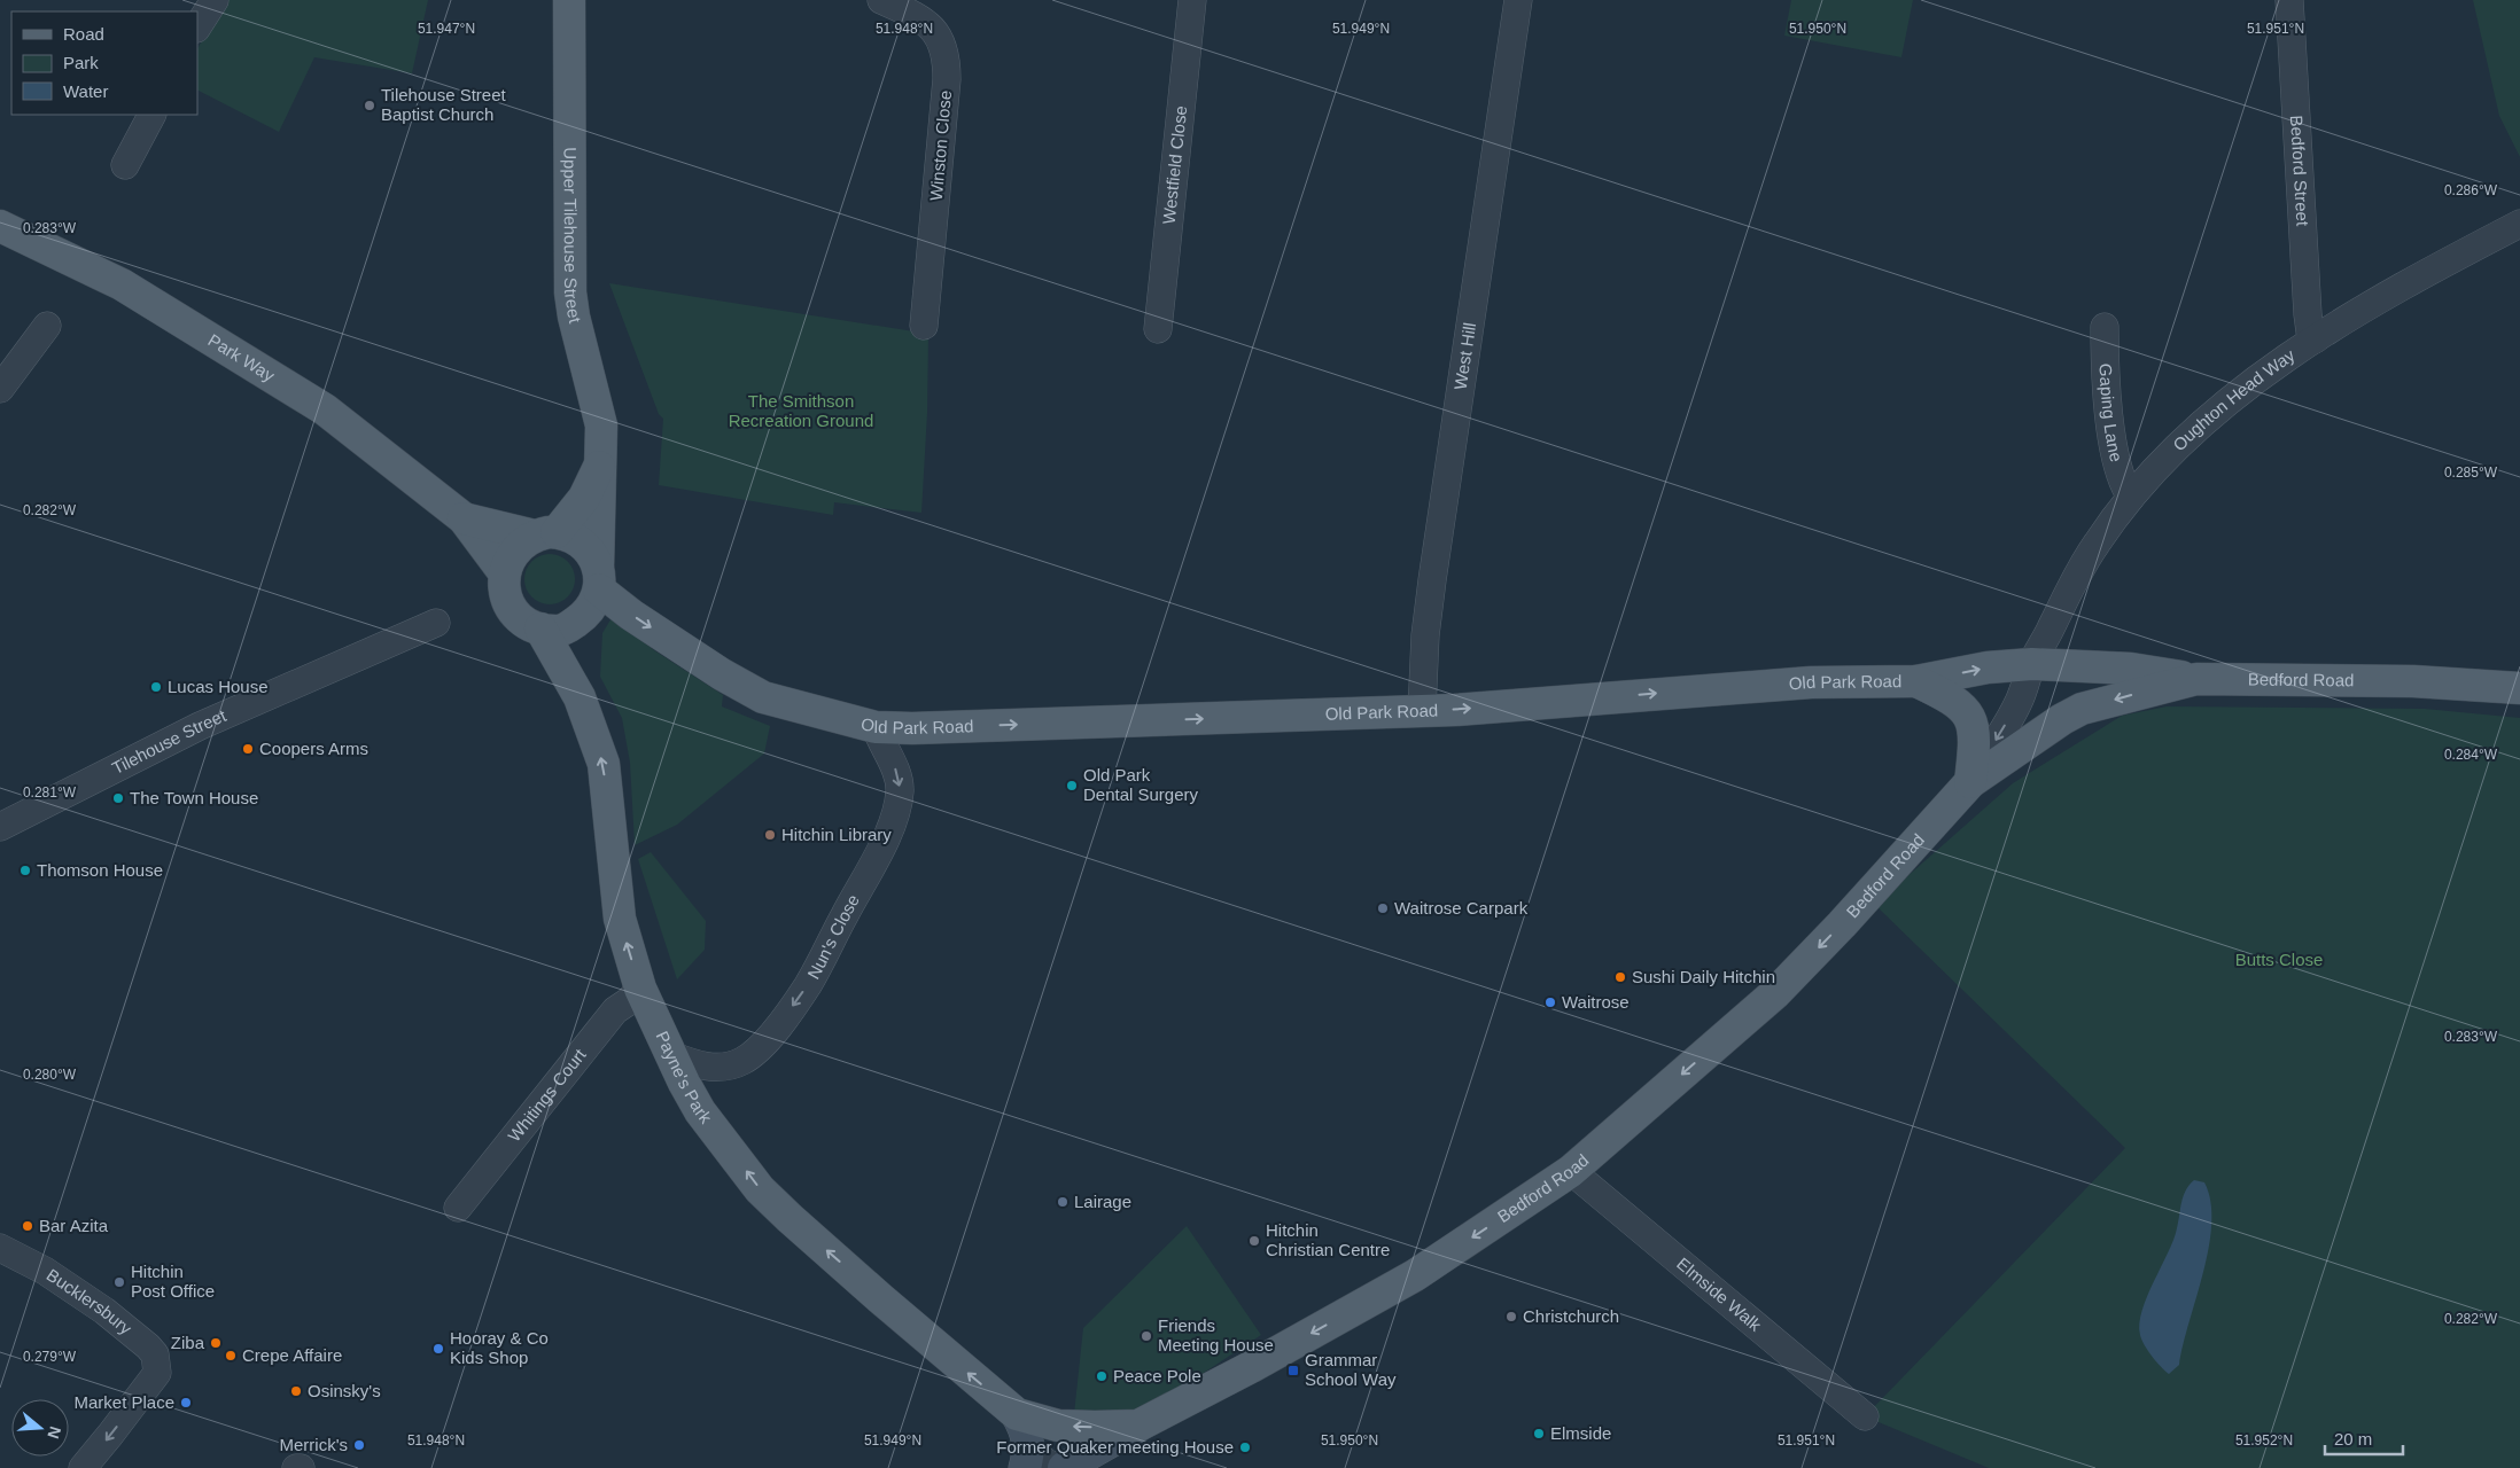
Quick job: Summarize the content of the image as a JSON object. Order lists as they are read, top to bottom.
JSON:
{
  "streets": {
    "main road": [
      "Upper Tilehouse Street",
      "Park Way",
      "Bedford Road",
      "Old Park Road",
      "Payne's Park"
    ],
    "street": [
      "Winston Close",
      "Westfield Close",
      "Bedford Street",
      "West Hill",
      "Oughton Head Way",
      "Gaping Lane",
      "Tilehouse Street",
      "Nun's Close",
      "Whitings Court",
      "Elmside Walk",
      "Bucklersbury"
    ]
  },
  "crossings": [
    ["Bedford Street", "Oughton Head Way"],
    ["Upper Tilehouse Street", "Park Way"],
    ["Upper Tilehouse Street", "Old Park Road"],
    ["Upper Tilehouse Street", "Payne's Park"],
    ["West Hill", "Old Park Road"],
    ["Park Way", "Old Park Road"],
    ["Park Way", "Payne's Park"],
    ["Oughton Head Way", "Gaping Lane"],
    ["Oughton Head Way", "Bedford Road"],
    ["Oughton Head Way", "Old Park Road"],
    ["Bedford Road", "Old Park Road"],
    ["Bedford Road", "Payne's Park"],
    ["Bedford Road", "Elmside Walk"],
    ["Old Park Road", "Nun's Close"],
    ["Old Park Road", "Payne's Park"],
    ["Nun's Close", "Payne's Park"],
    ["Payne's Park", "Whitings Court"]
  ],
  "one_way": [
    "Bedford Road",
    "Old Park Road",
    "Nun's Close",
    "Payne's Park"
  ],
  "parks": ["The Smithson Recreation Ground", "Butts Close"],
  "places": {
    "other": [
      "Tilehouse Street Baptist Church",
      "Lucas House",
      "Coopers Arms",
      "Old Park Dental Surgery",
      "The Town House",
      "Hitchin Library",
      "Thomson House",
      "Waitrose Carpark",
      "Sushi Daily Hitchin",
      "Waitrose",
      "Lairage",
      "Bar Azita",
      "Hitchin Christian Centre",
      "Hitchin Post Office",
      "Christchurch",
      "Friends Meeting House",
      "Ziba",
      "Hooray & Co Kids Shop",
      "Crepe Affaire",
      "Peace Pole",
      "Osinsky's",
      "Market Place",
      "Elmside",
      "Merrick's",
      "Former Quaker meeting House"
    ],
    "transit": ["Grammar School Way"]
  },
  "legend": ["Road", "Park", "Water"],
  "scale_bar": "20 m",
  "north": "right",
  "coordinates": [
    "51.947°N",
    "51.948°N",
    "51.949°N",
    "51.950°N",
    "51.951°N",
    "0.286°W",
    "0.283°W",
    "0.285°W",
    "0.282°W",
    "0.284°W",
    "0.281°W",
    "0.280°W",
    "0.279°W",
    "51.952°N"
  ]
}
